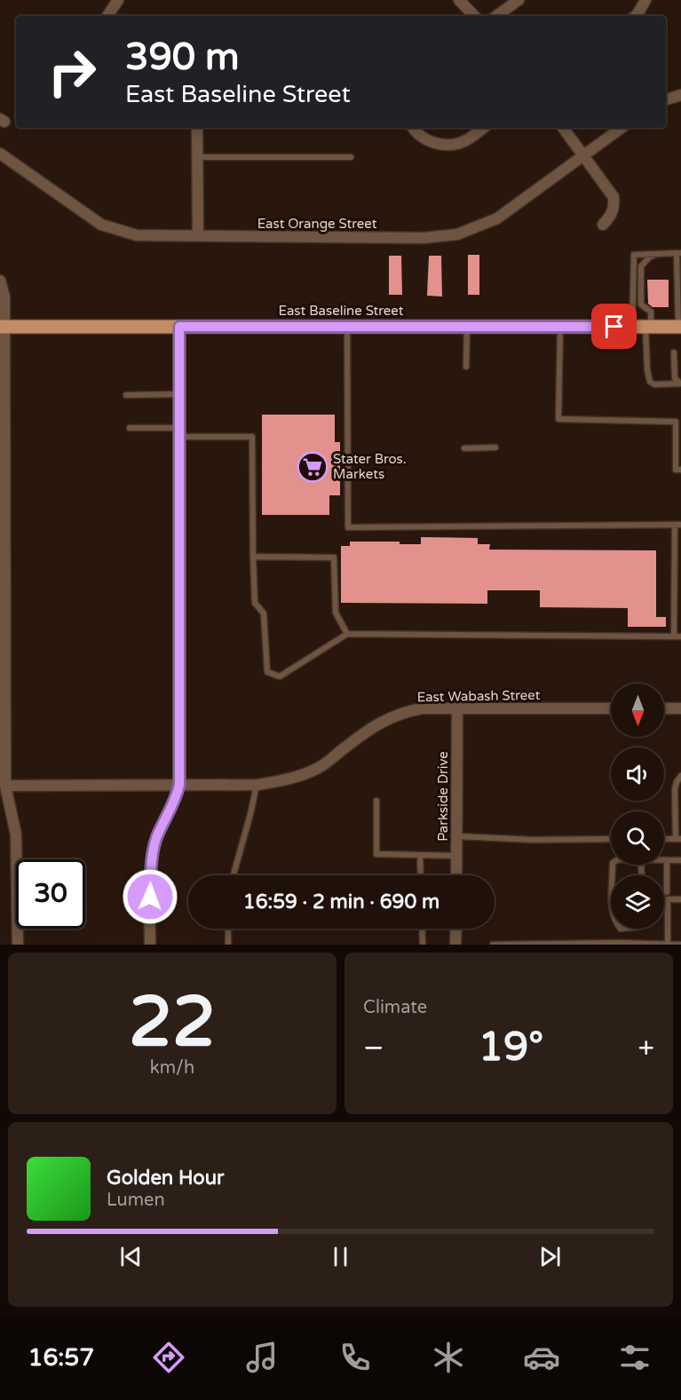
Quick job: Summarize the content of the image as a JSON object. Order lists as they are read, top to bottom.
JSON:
{
  "streets": {
    "main road": ["East Baseline Street"],
    "street": ["East Orange Street", "East Wabash Street", "Parkside Drive"]
  },
  "crossings": [
    ["East Wabash Street", "Parkside Drive"]
  ],
  "places": {
    "supermarket": ["Stater Bros. Markets"]
  },
  "north": "bottom",
  "page": {
    "turn": ["390 m", "East Baseline Street"],
    "limit": "30",
    "trip": "16:59 · 2 min · 690 m",
    "tile": [
      ["22", "km/h"],
      "Climate"
    ],
    "heat": ["−", "19°", "+"],
    "song": ["Golden Hour", "Lumen"],
    "tabs": "16:57"
  }
}
